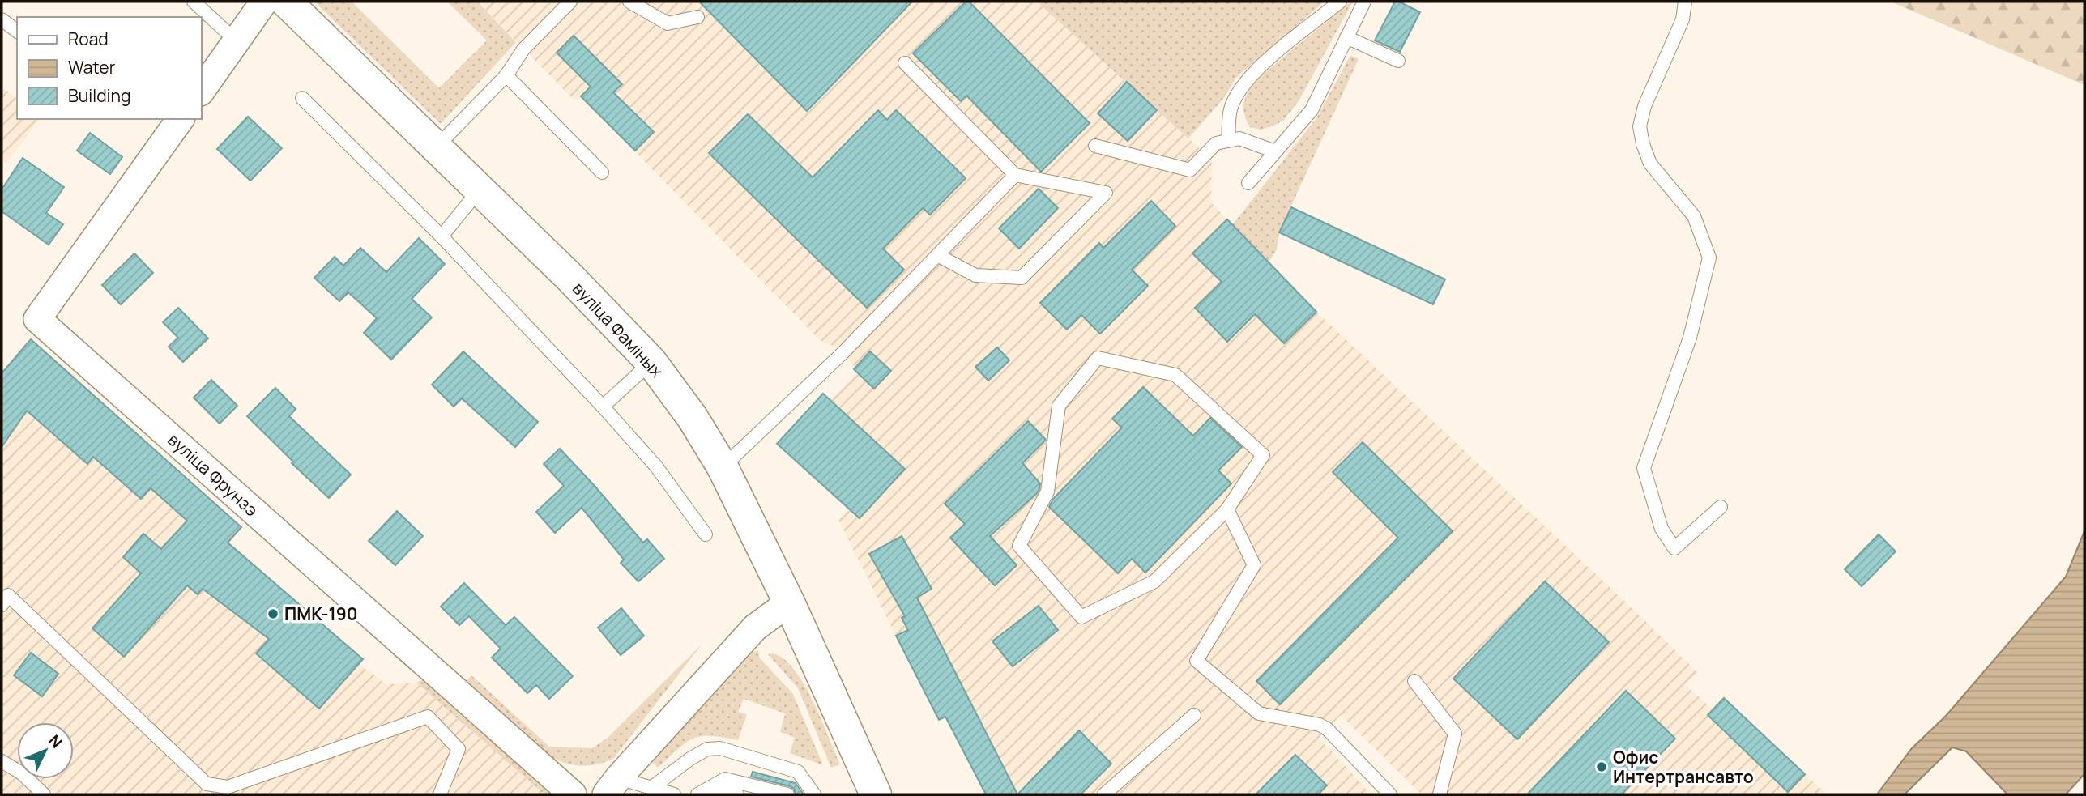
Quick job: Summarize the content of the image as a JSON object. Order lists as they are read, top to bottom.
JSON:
{
  "streets": {
    "main road": ["вуліца Фаміных"],
    "street": ["вуліца Фрунзэ"]
  },
  "places": ["ПМК-190", "Офис Интертрансавто"],
  "legend": ["Road", "Water", "Building"],
  "north": "top right"
}
